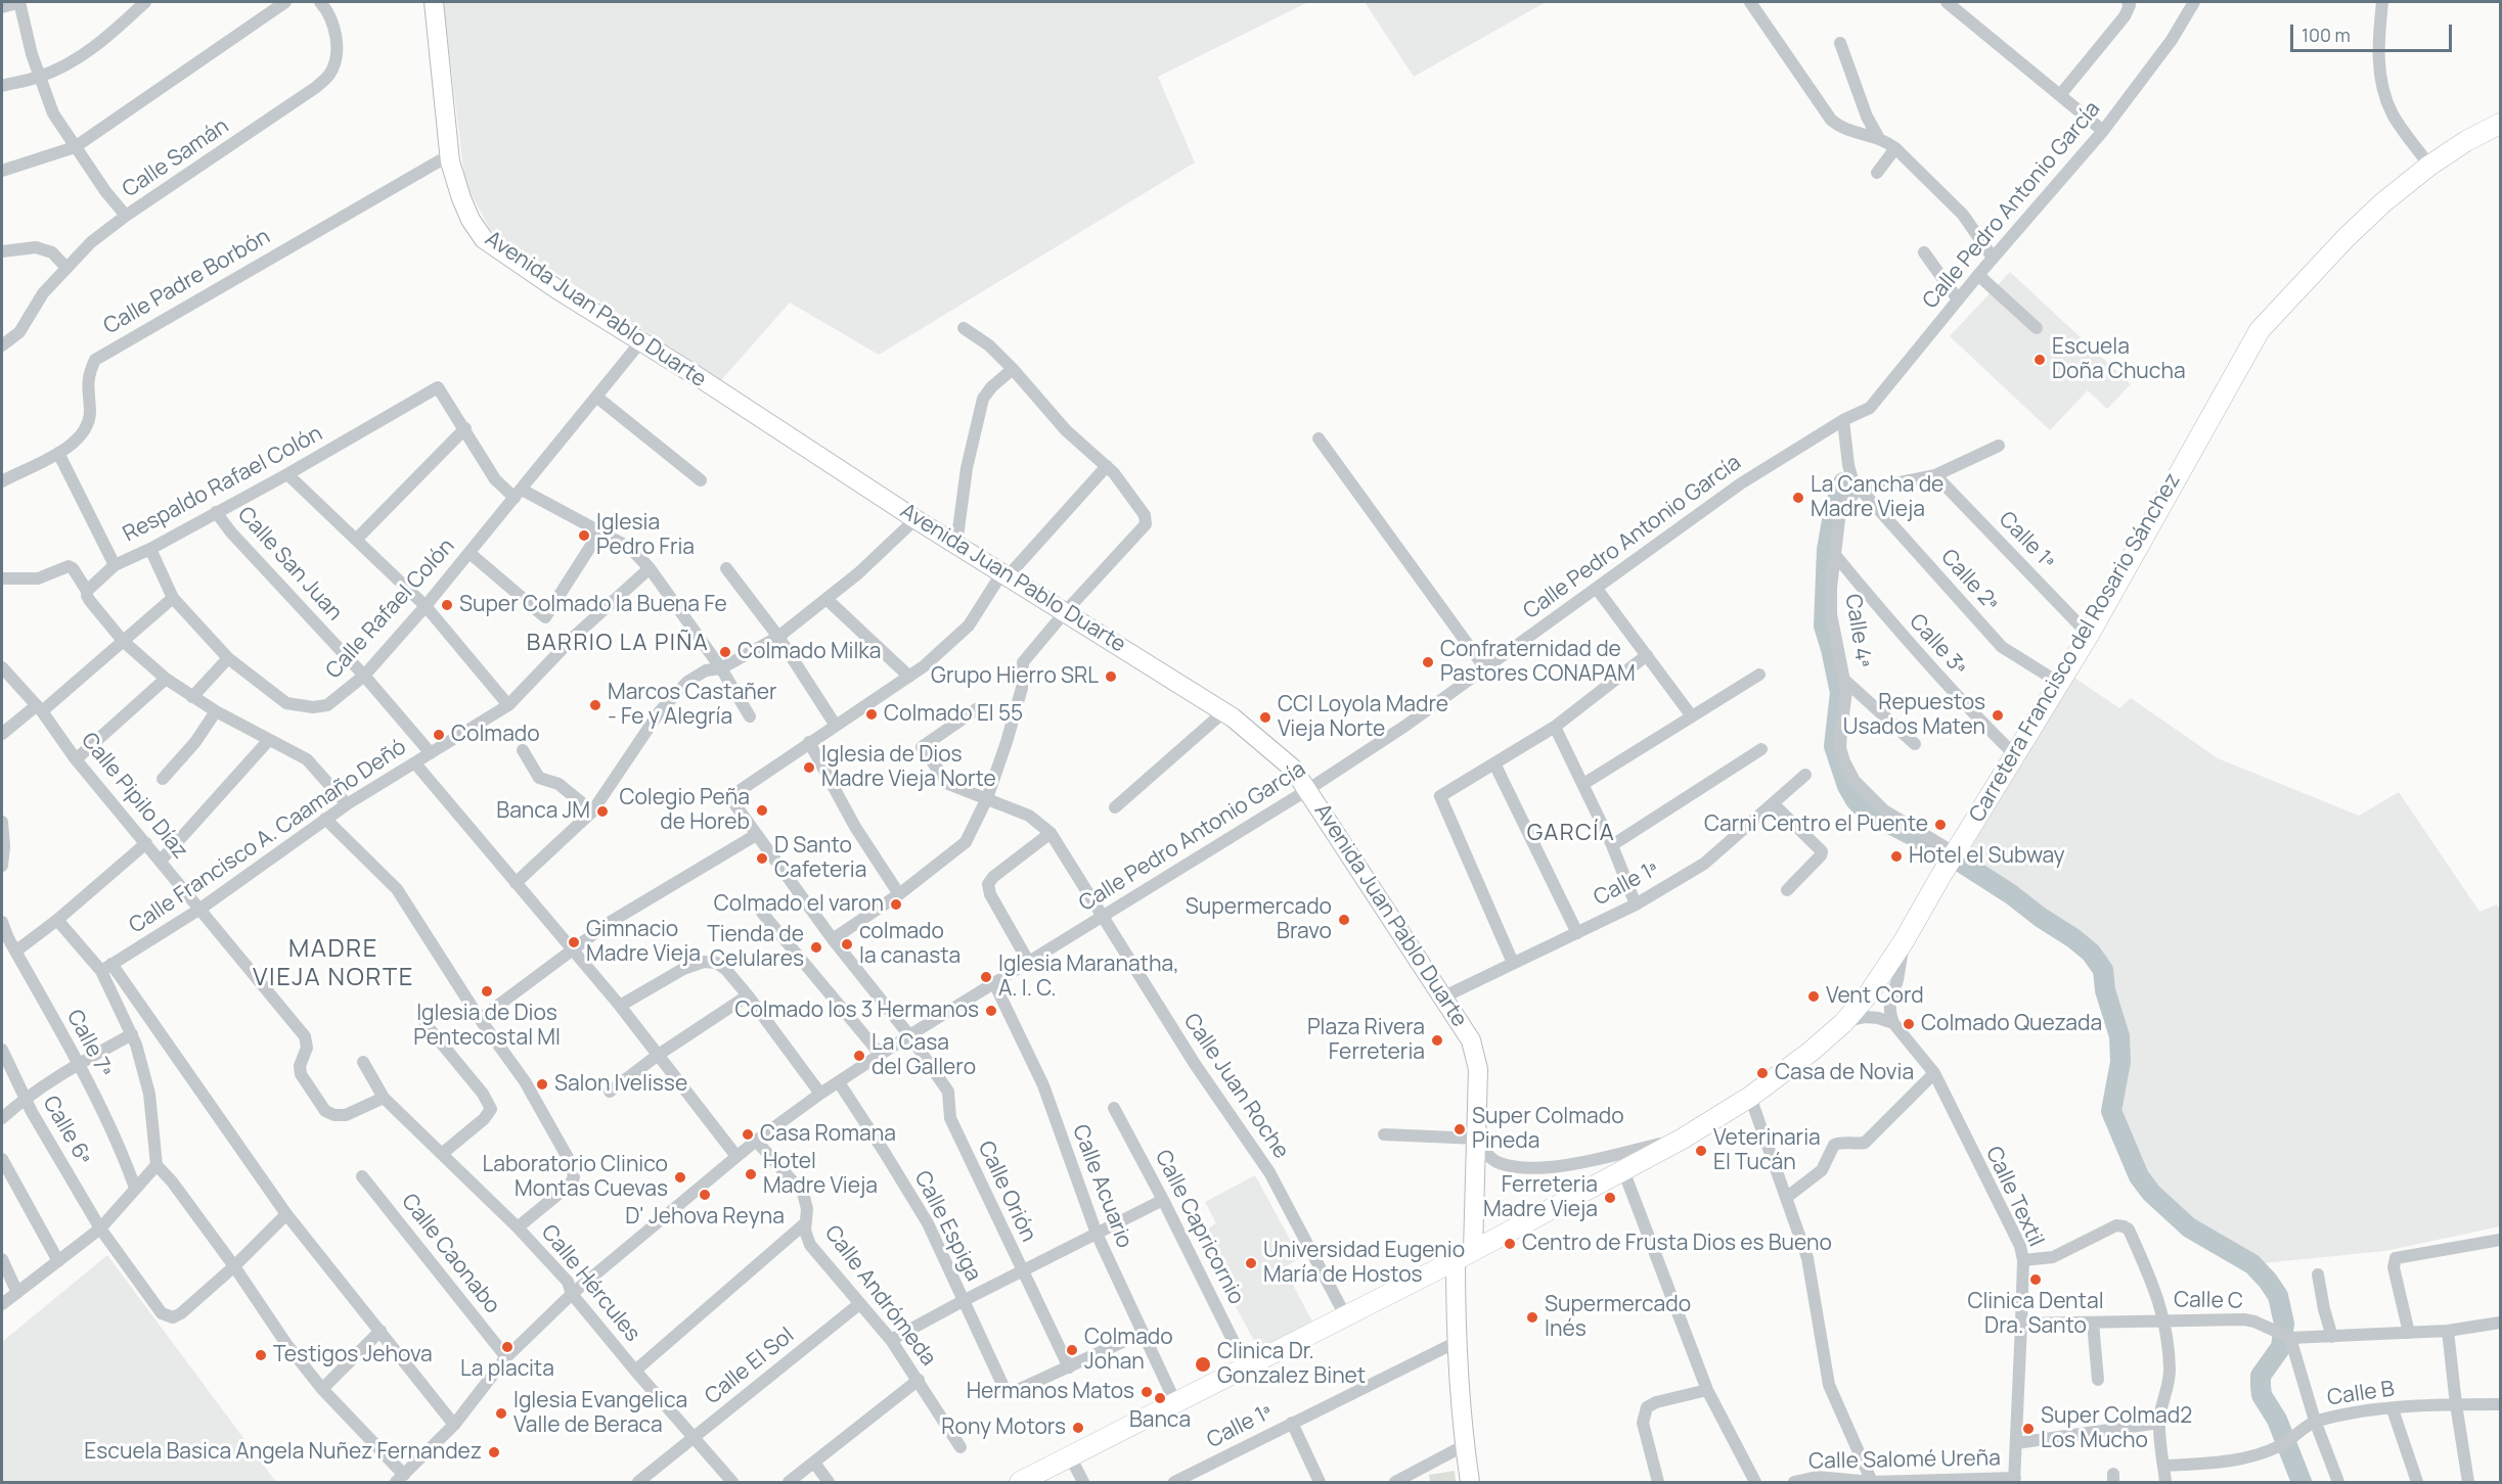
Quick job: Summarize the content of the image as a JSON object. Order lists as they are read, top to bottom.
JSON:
{
  "streets": {
    "main road": ["Avenida Juan Pablo Duarte", "Carretera Francisco del Rosario Sánchez"],
    "street": [
      "Calle Samán",
      "Calle Pedro Antonio García",
      "Calle Padre Borbón",
      "Respaldo Rafael Colón",
      "Calle 1ª",
      "Calle San Juan",
      "Calle 2ª",
      "Calle Rafael Colón",
      "Calle 4ª",
      "Calle 3ª",
      "Calle Pipilo Díaz",
      "Calle Francisco A. Caamaño Deñó",
      "Calle 7ª",
      "Calle Juan Roche",
      "Calle 6ª",
      "Calle Acuario",
      "Calle Orión",
      "Calle Textil",
      "Calle Espiga",
      "Calle Capricornio",
      "Calle Caonabo",
      "Calle Hércules",
      "Calle Andrómeda",
      "Calle C",
      "Calle El Sol",
      "Calle B",
      "Calle Salomé Ureña"
    ]
  },
  "crossings": [
    ["Calle Pedro Antonio García", "Avenida Juan Pablo Duarte"],
    ["Calle Pedro Antonio García", "Calle Juan Roche"],
    ["Calle Pedro Antonio García", "Calle Acuario"],
    ["Calle Pedro Antonio García", "Calle Orión"],
    ["Calle Pedro Antonio García", "Calle Espiga"],
    ["Calle Pedro Antonio García", "Calle Caonabo"],
    ["Calle Pedro Antonio García", "Calle Hércules"],
    ["Calle Pedro Antonio García", "Calle Andrómeda"],
    ["Calle Padre Borbón", "Avenida Juan Pablo Duarte"],
    ["Avenida Juan Pablo Duarte", "Calle 1ª"],
    ["Avenida Juan Pablo Duarte", "Calle Rafael Colón"],
    ["Avenida Juan Pablo Duarte", "Carretera Francisco del Rosario Sánchez"],
    ["Respaldo Rafael Colón", "Calle San Juan"],
    ["Respaldo Rafael Colón", "Calle Rafael Colón"],
    ["Calle 1ª", "Carretera Francisco del Rosario Sánchez"],
    ["Calle San Juan", "Calle Rafael Colón"],
    ["Calle San Juan", "Calle Francisco A. Caamaño Deñó"],
    ["Calle 2ª", "Calle 4ª"],
    ["Calle 2ª", "Carretera Francisco del Rosario Sánchez"],
    ["Calle 4ª", "Calle 3ª"],
    ["Calle 4ª", "Carretera Francisco del Rosario Sánchez"],
    ["Calle 3ª", "Carretera Francisco del Rosario Sánchez"],
    ["Carretera Francisco del Rosario Sánchez", "Calle Juan Roche"],
    ["Carretera Francisco del Rosario Sánchez", "Calle Acuario"],
    ["Carretera Francisco del Rosario Sánchez", "Calle Capricornio"],
    ["Calle Pipilo Díaz", "Calle Francisco A. Caamaño Deñó"],
    ["Calle Pipilo Díaz", "Calle Hércules"],
    ["Calle Orión", "Calle Espiga"],
    ["Calle Textil", "Calle C"],
    ["Calle Textil", "Calle Salomé Ureña"],
    ["Calle Hércules", "Calle El Sol"],
    ["Calle Andrómeda", "Calle El Sol"]
  ],
  "districts": ["BARRIO LA PIÑA", "GARCÍA", "MADRE VIEJA NORTE"],
  "places": [
    "Escuela Doña Chucha",
    "La Cancha de Madre Vieja",
    "Iglesia Pedro Fria",
    "Super Colmado la Buena Fe",
    "Colmado Milka",
    "Confraternidad de Pastores CONAPAM",
    "Grupo Hierro SRL",
    "Marcos Castañer - Fe y Alegría",
    "Colmado El 55",
    "Repuestos Usados Maten",
    "CCI Loyola Madre Vieja Norte",
    "Colmado",
    "Iglesia de Dios Madre Vieja Norte",
    "Colegio Peña de Horeb",
    "Banca JM",
    "Carni Centro el Puente",
    "Hotel el Subway",
    "D Santo Cafeteria",
    "Colmado el varon",
    "Supermercado Bravo",
    "Gimnacio Madre Vieja",
    "colmado la canasta",
    "Tienda de Celulares",
    "Iglesia Maranatha, A. I. C.",
    "Iglesia de Dios Pentecostal MI",
    "Vent Cord",
    "Colmado los 3 Hermanos",
    "Colmado Quezada",
    "Plaza Rivera Ferreteria",
    "La Casa del Gallero",
    "Casa de Novia",
    "Salon Ivelisse",
    "Super Colmado Pineda",
    "Casa Romana",
    "Veterinaria El Tucán",
    "Hotel Madre Vieja",
    "Laboratorio Clinico Montas Cuevas",
    "D' Jehova Reyna",
    "Ferreteria Madre Vieja",
    "Centro de Frusta Dios es Bueno",
    "Universidad Eugenio María de Hostos",
    "Clinica Dental Dra. Santo",
    "Supermercado Inés",
    "La placita",
    "Colmado Johan",
    "Testigos Jehova",
    "Clinica Dr. Gonzalez Binet",
    "Hermanos Matos",
    "Banca",
    "Iglesia Evangelica Valle de Beraca",
    "Rony Motors",
    "Super Colmad2 Los Mucho",
    "Escuela Basica Angela Nuñez Fernandez"
  ],
  "scale_bar": "100 m"
}
